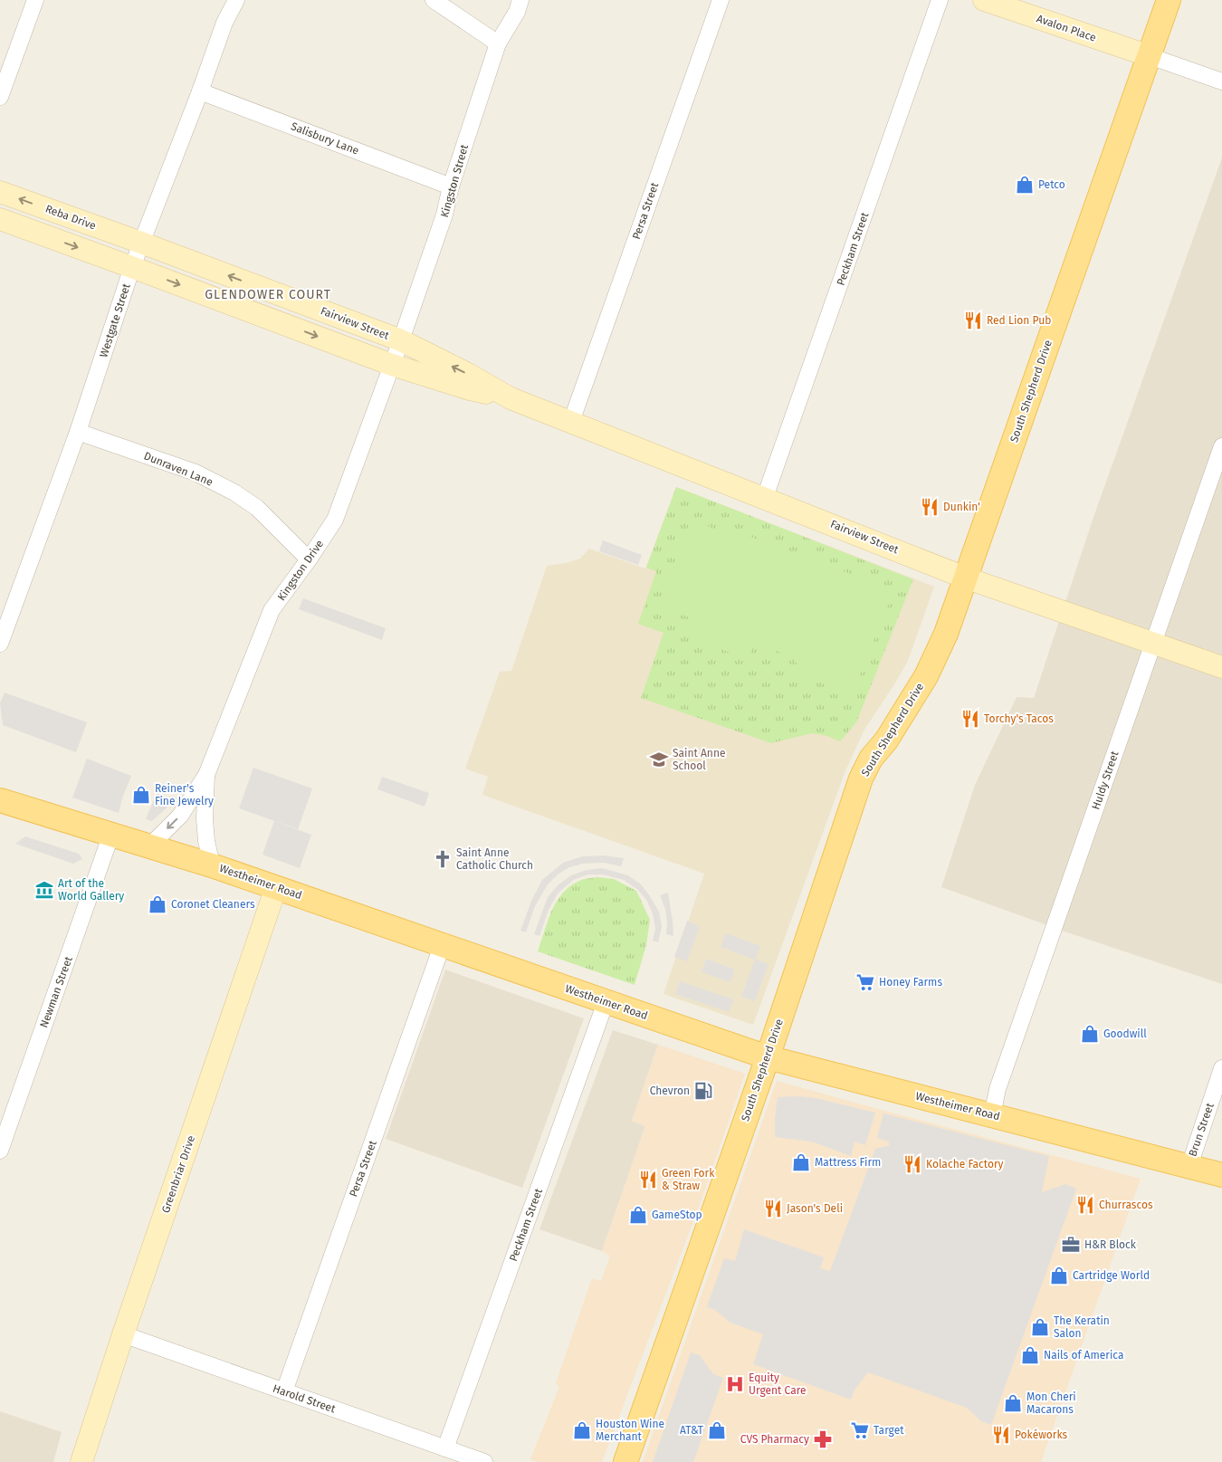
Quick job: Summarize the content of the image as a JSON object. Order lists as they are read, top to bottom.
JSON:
{
  "streets": {
    "main road": ["South Shepherd Drive", "Westheimer Road"],
    "street": [
      "Avalon Place",
      "Salisbury Lane",
      "Kingston Street",
      "Persa Street",
      "Reba Drive",
      "Peckham Street",
      "Westgate Street",
      "Fairview Street",
      "Dunraven Lane",
      "Kingston Drive",
      "Huldy Street",
      "Newman Street",
      "Brun Street",
      "Greenbriar Drive",
      "Harold Street"
    ]
  },
  "crossings": [
    ["Avalon Place", "South Shepherd Drive"],
    ["Salisbury Lane", "Kingston Street"],
    ["Salisbury Lane", "Westgate Street"],
    ["Kingston Street", "Fairview Street"],
    ["Kingston Street", "Kingston Drive"],
    ["Persa Street", "Fairview Street"],
    ["Persa Street", "Westheimer Road"],
    ["Persa Street", "Harold Street"],
    ["Reba Drive", "Westgate Street"],
    ["Reba Drive", "Fairview Street"],
    ["Peckham Street", "Fairview Street"],
    ["Peckham Street", "Westheimer Road"],
    ["Peckham Street", "Harold Street"],
    ["Westgate Street", "Fairview Street"],
    ["Westgate Street", "Dunraven Lane"],
    ["Fairview Street", "South Shepherd Drive"],
    ["Fairview Street", "Kingston Drive"],
    ["Fairview Street", "Huldy Street"],
    ["South Shepherd Drive", "Westheimer Road"],
    ["Dunraven Lane", "Kingston Drive"],
    ["Kingston Drive", "Westheimer Road"],
    ["Huldy Street", "Westheimer Road"],
    ["Westheimer Road", "Newman Street"],
    ["Westheimer Road", "Brun Street"],
    ["Westheimer Road", "Greenbriar Drive"],
    ["Greenbriar Drive", "Harold Street"]
  ],
  "districts": ["GLENDOWER COURT"],
  "places": {
    "shop": [
      "Petco",
      "Reiner's Fine Jewelry",
      "Coronet Cleaners",
      "Goodwill",
      "Mattress Firm",
      "GameStop",
      "Cartridge World",
      "The Keratin Salon",
      "Nails of America",
      "Mon Cheri Macarons",
      "Houston Wine Merchant",
      "AT&T"
    ],
    "restaurant": [
      "Red Lion Pub",
      "Dunkin'",
      "Torchy's Tacos",
      "Kolache Factory",
      "Green Fork & Straw",
      "Churrascos",
      "Jason's Deli",
      "Pokéworks"
    ],
    "school or university": ["Saint Anne School"],
    "church": ["Saint Anne Catholic Church"],
    "museum": ["Art of the World Gallery"],
    "supermarket": ["Honey Farms", "Target"],
    "fuel station": ["Chevron"],
    "office": ["H&R Block"],
    "hospital": ["Equity Urgent Care"],
    "pharmacy": ["CVS Pharmacy"]
  }
}
